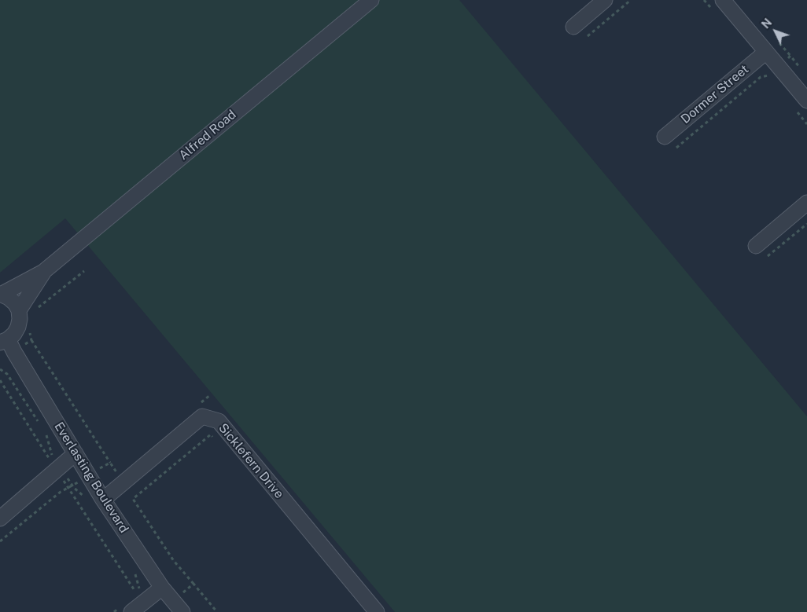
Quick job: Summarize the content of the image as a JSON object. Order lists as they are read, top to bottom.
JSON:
{
  "streets": {
    "street": [
      "Dormer Street",
      "Alfred Road",
      "Sicklefern Drive",
      "Everlasting Boulevard"
    ]
  },
  "crossings": [
    ["Sicklefern Drive", "Everlasting Boulevard"]
  ],
  "north": "top left"
}
